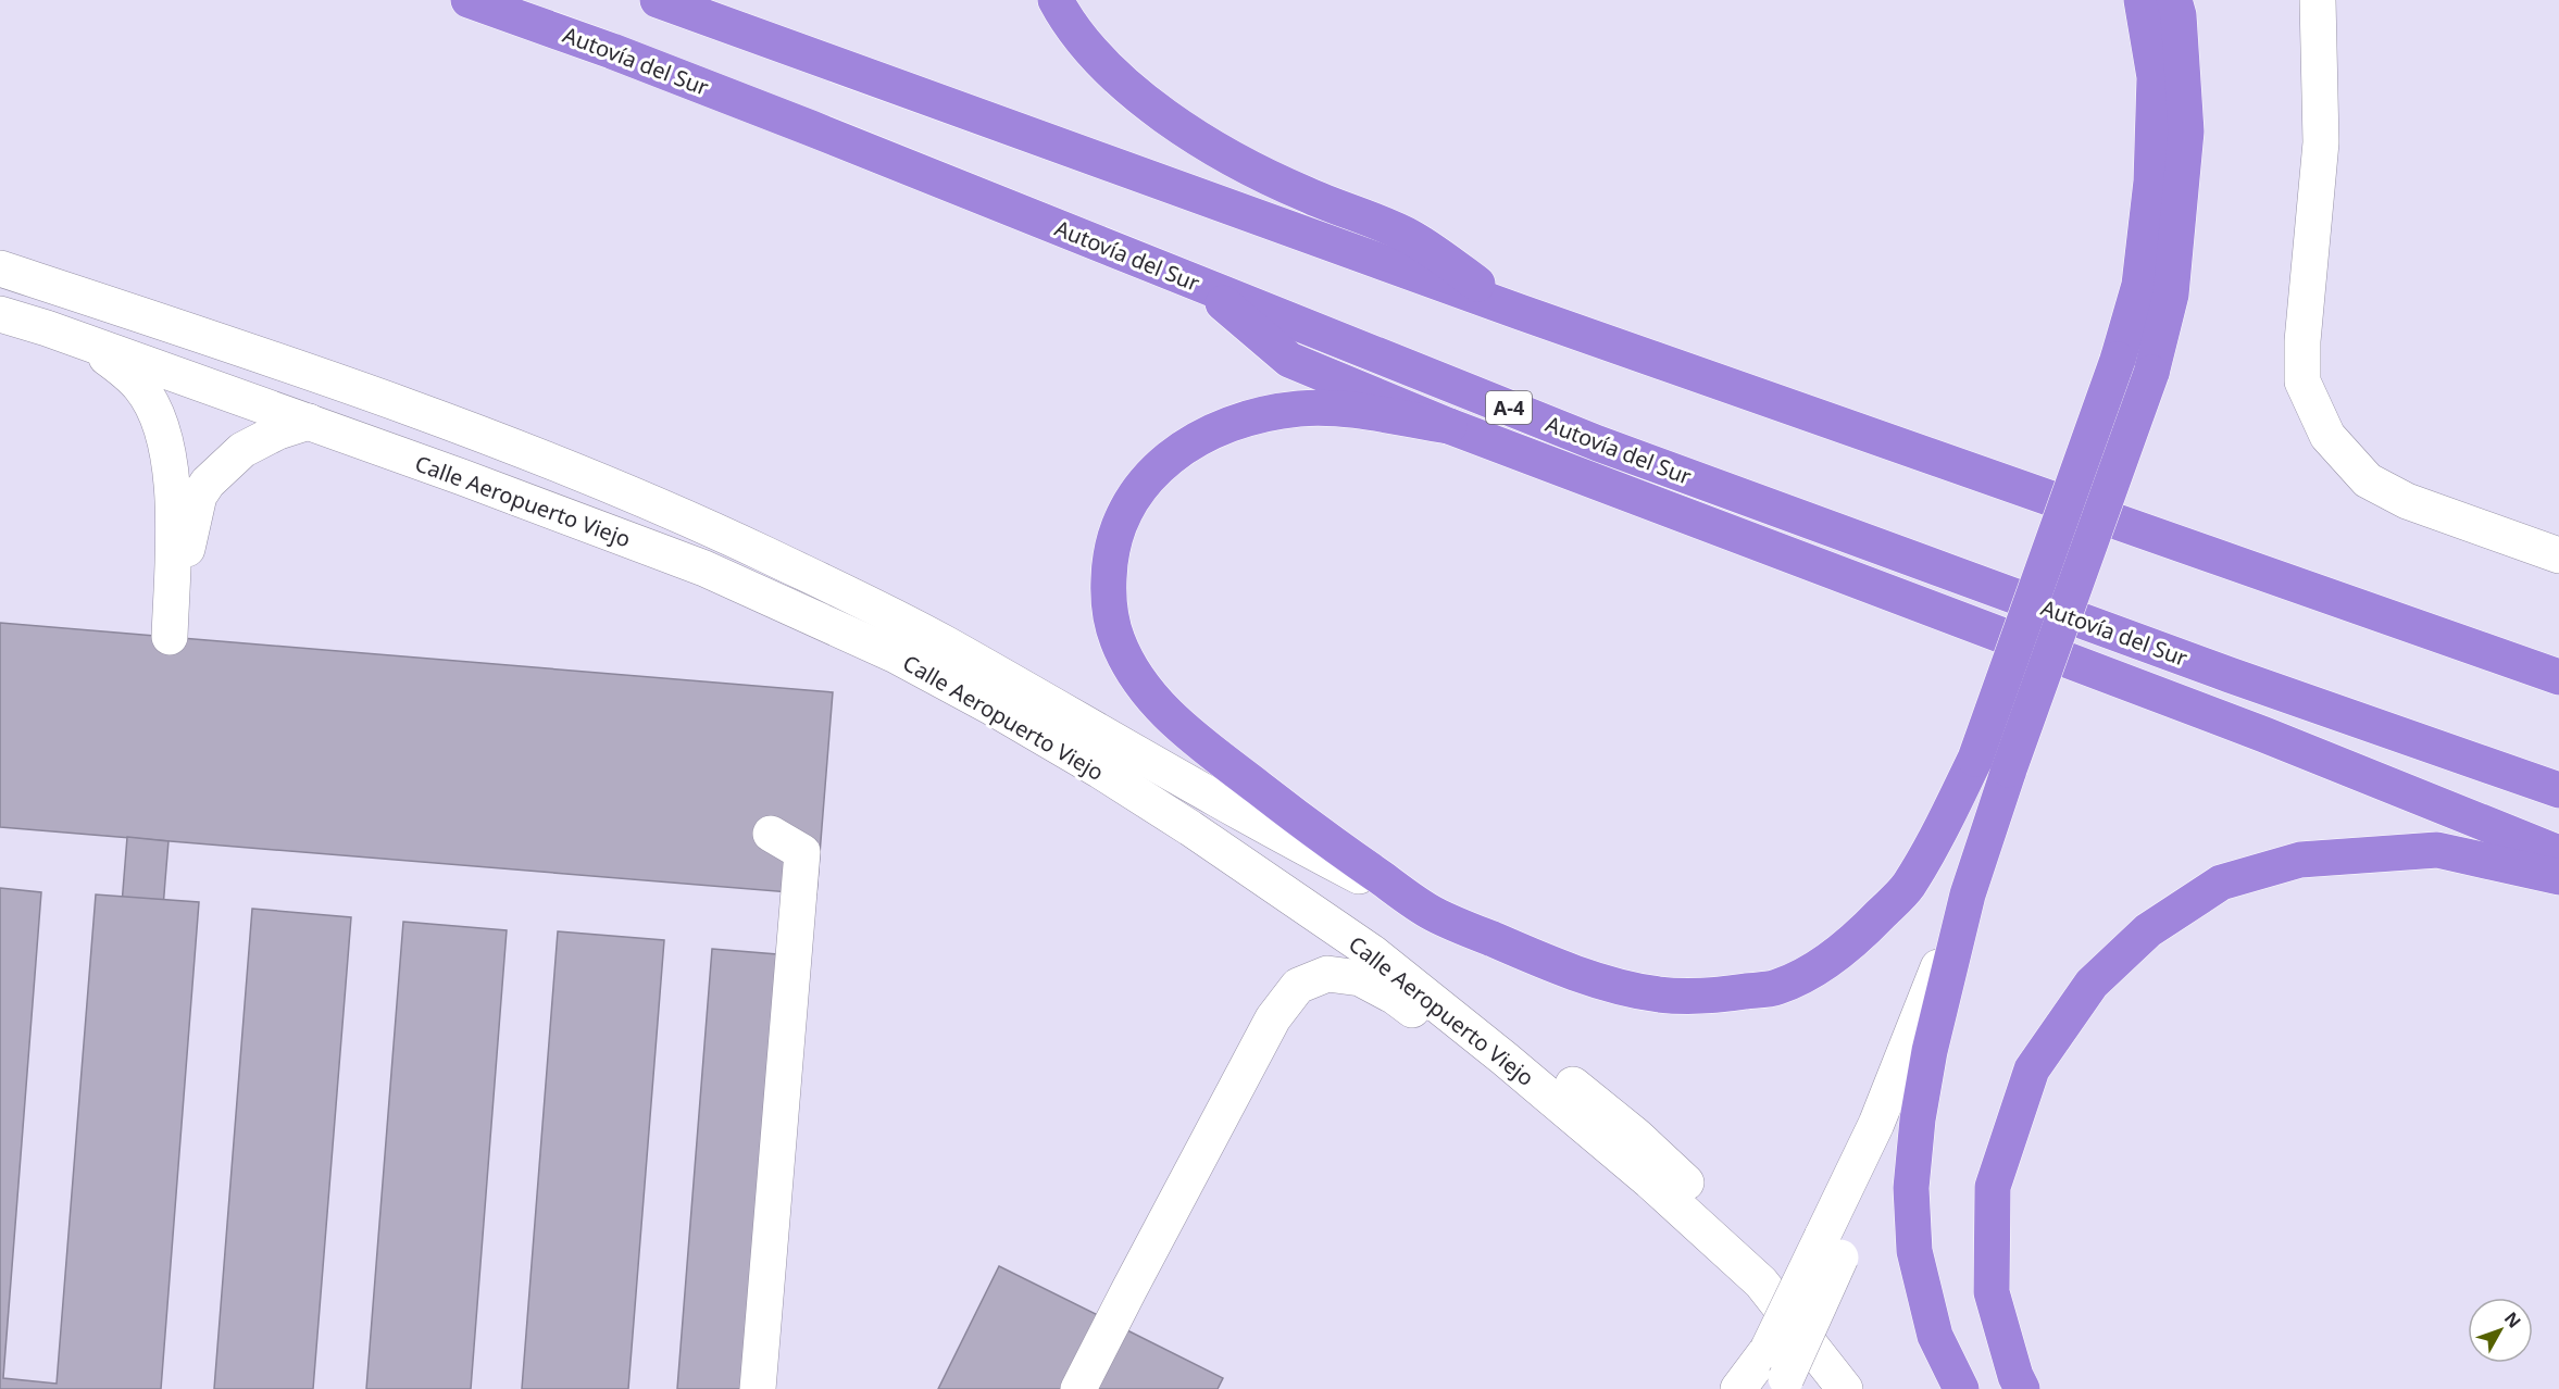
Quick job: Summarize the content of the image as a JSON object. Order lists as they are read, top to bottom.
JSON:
{
  "streets": {
    "highway": ["Autovía del Sur", "A-4"],
    "street": ["Calle Aeropuerto Viejo"]
  },
  "north": "top right"
}
